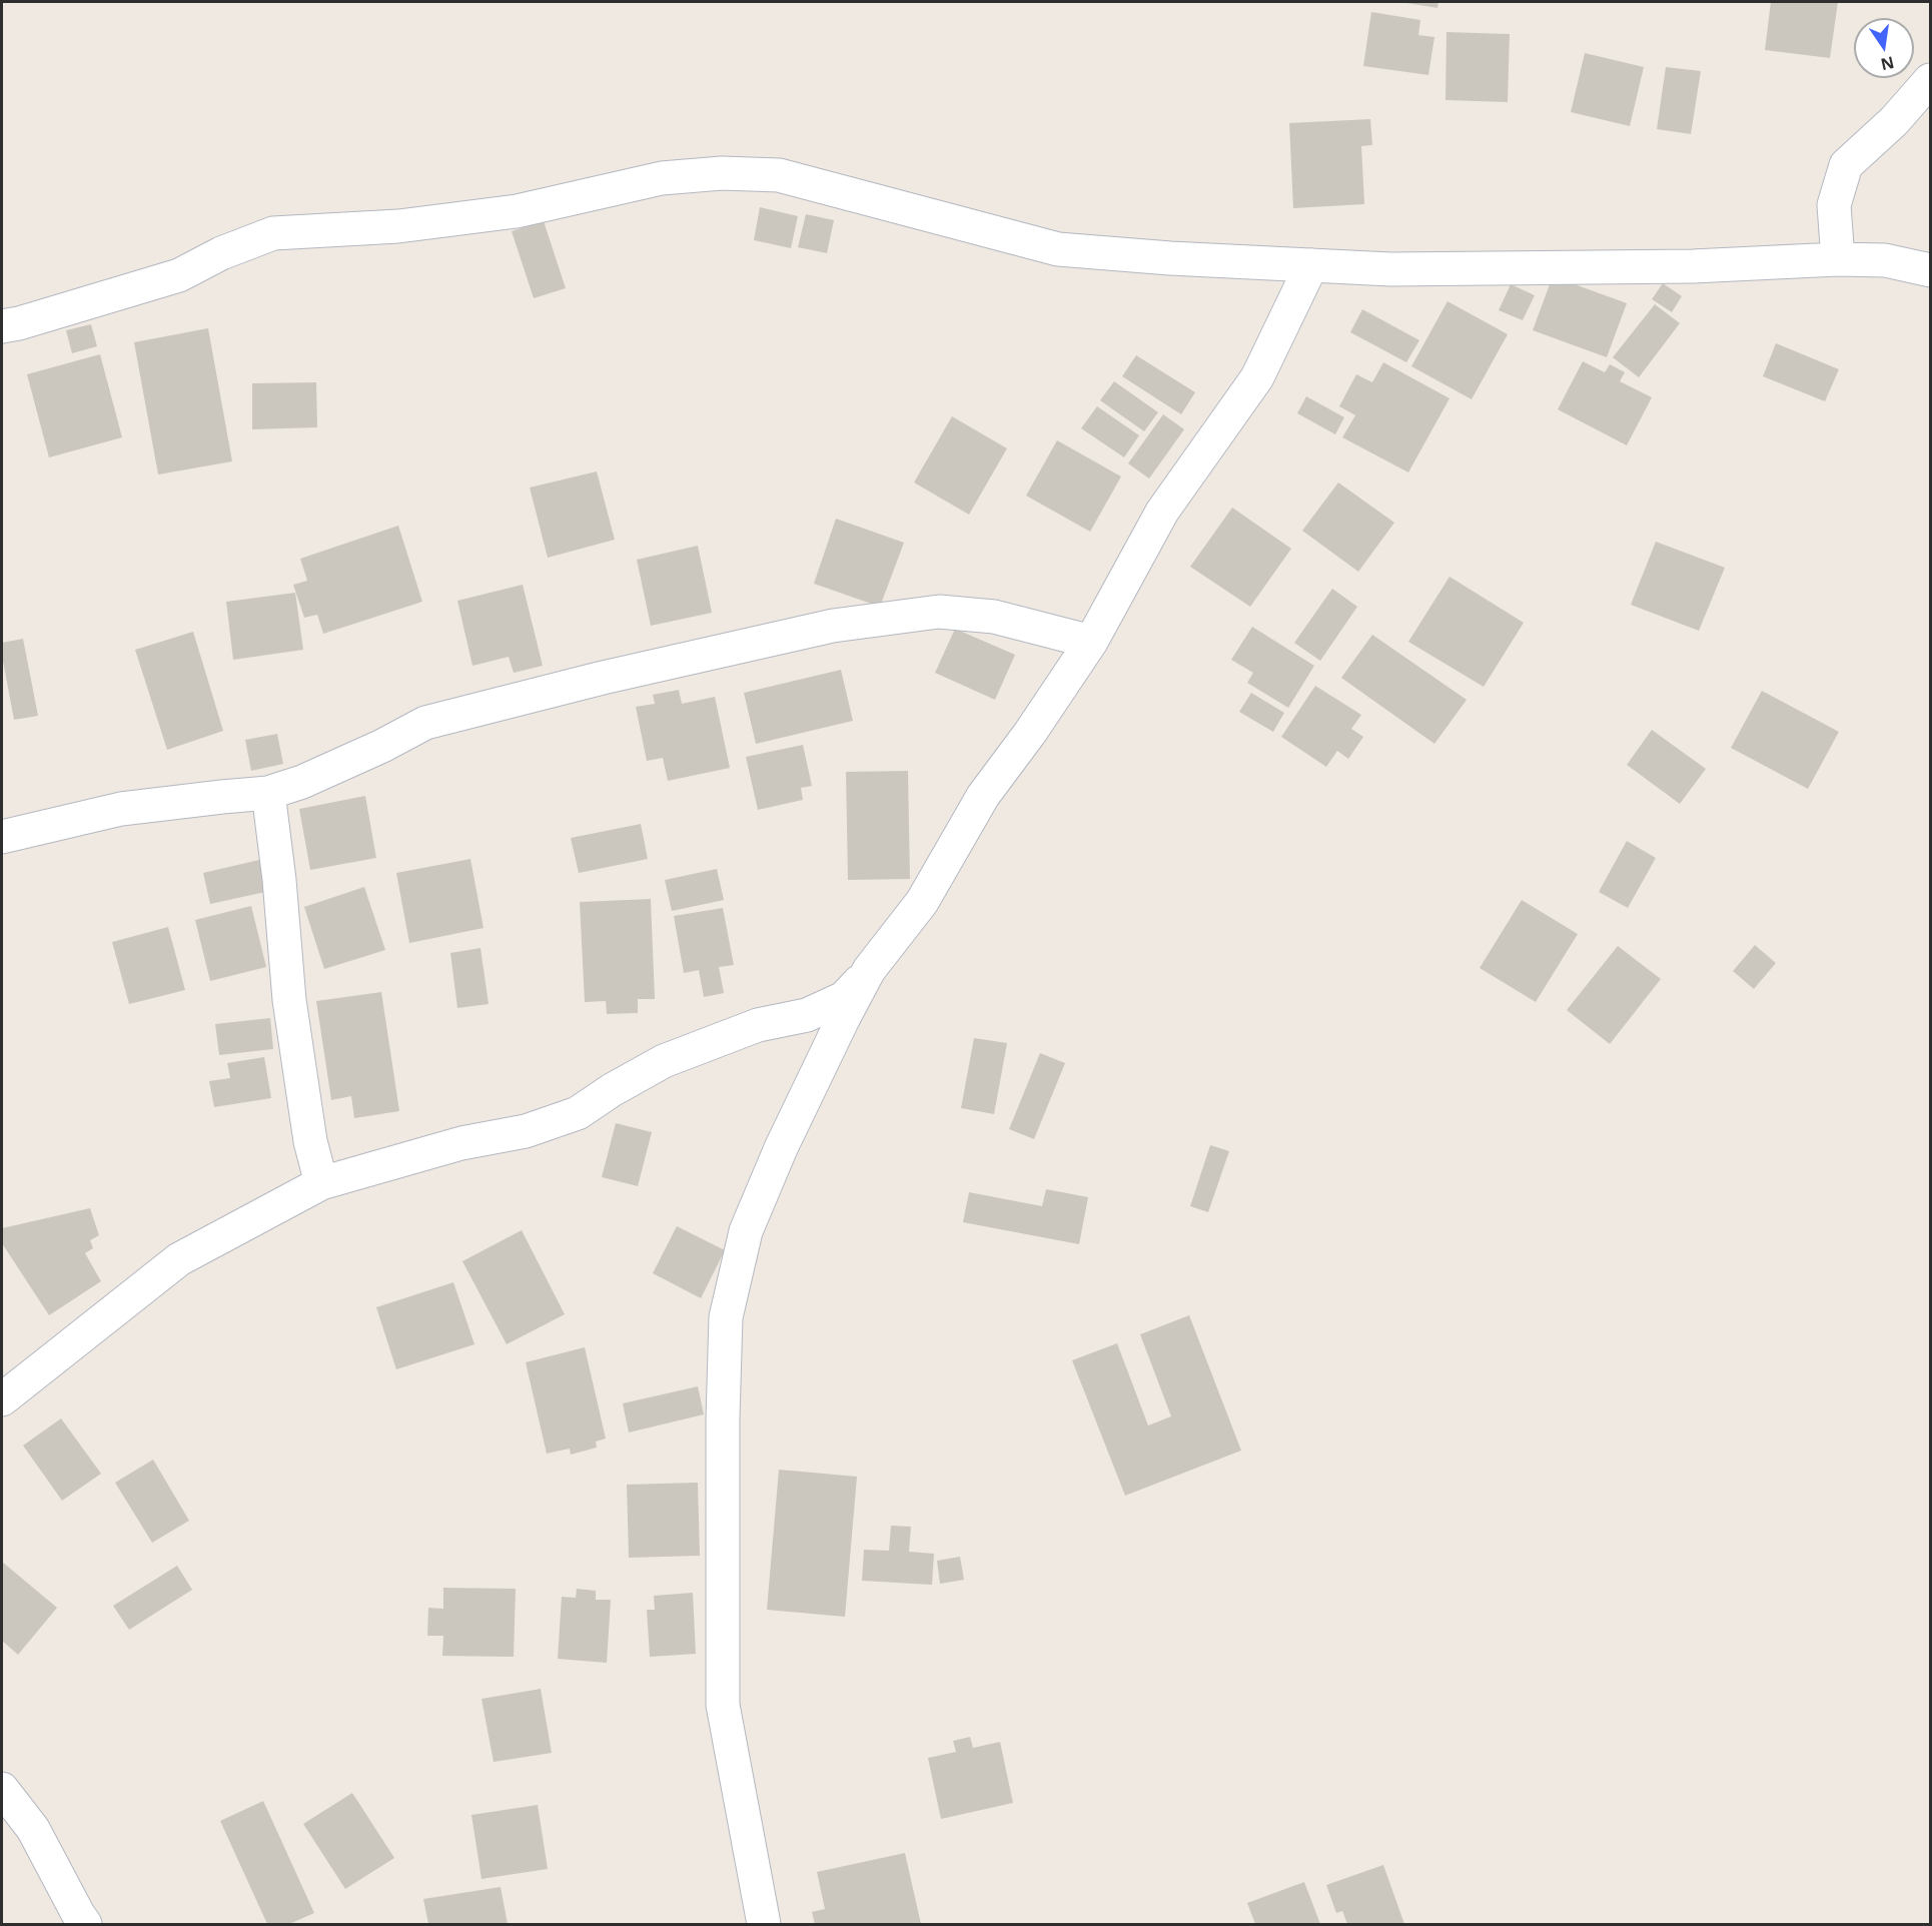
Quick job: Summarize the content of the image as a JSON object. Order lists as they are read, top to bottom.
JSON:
{
  "north": "bottom"
}
